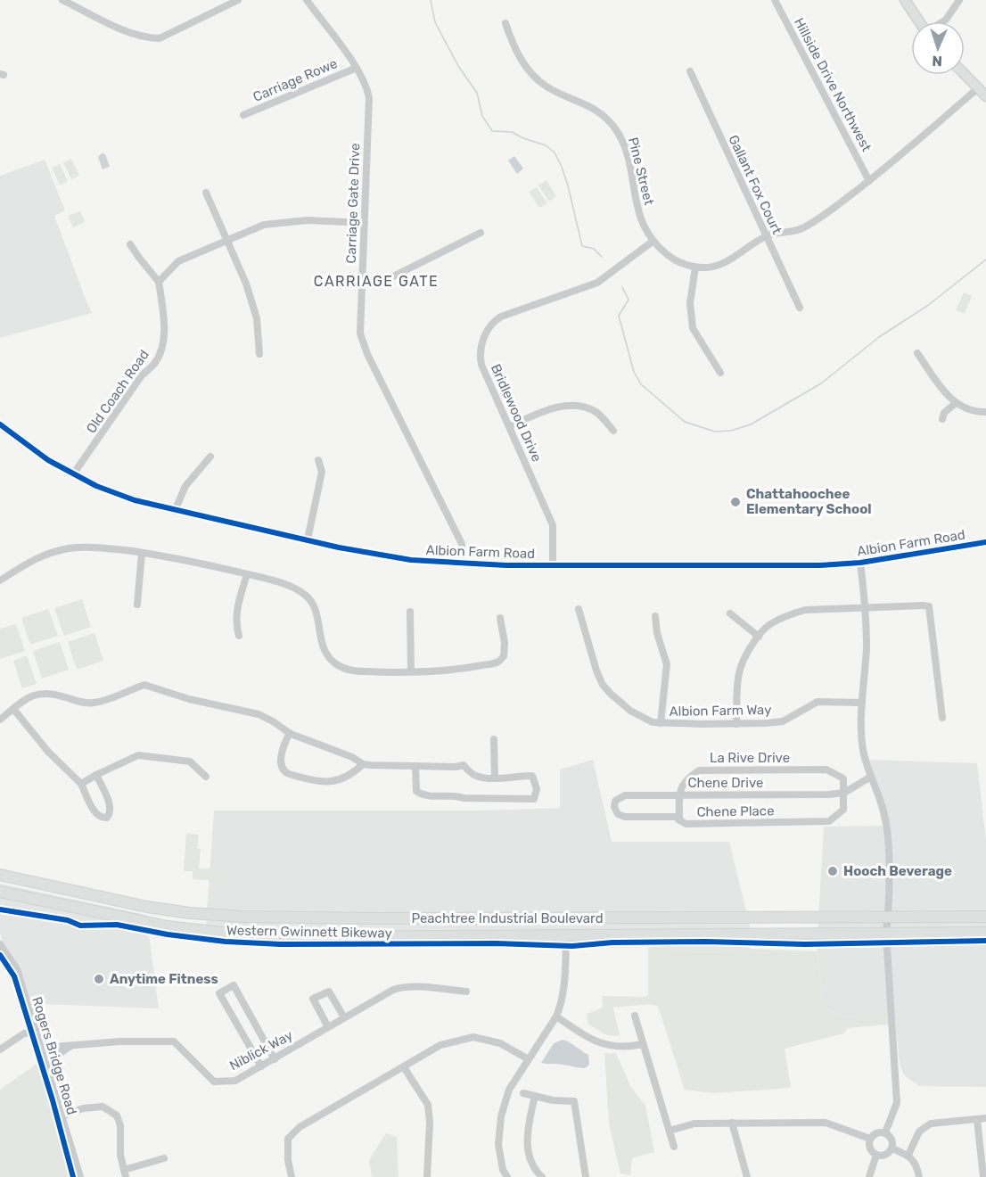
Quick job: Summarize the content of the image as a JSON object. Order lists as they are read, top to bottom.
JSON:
{
  "streets": {
    "highway": ["Peachtree Industrial Boulevard"],
    "street": [
      "Carriage Rowe",
      "Hillside Drive Northwest",
      "Pine Street",
      "Gallant Fox Court",
      "Carriage Gate Drive",
      "Old Coach Road",
      "Bridlewood Drive",
      "Albion Farm Road",
      "Albion Farm Way",
      "La Rive Drive",
      "Chene Drive",
      "Chene Place",
      "Niblick Way",
      "Rogers Bridge Road"
    ],
    "cycle path": ["Western Gwinnett Bikeway"]
  },
  "crossings": [
    ["Carriage Rowe", "Carriage Gate Drive"],
    ["Hillside Drive Northwest", "Pine Street"],
    ["Pine Street", "Gallant Fox Court"],
    ["Pine Street", "Bridlewood Drive"],
    ["Carriage Gate Drive", "Albion Farm Road"],
    ["Old Coach Road", "Albion Farm Road"],
    ["Bridlewood Drive", "Albion Farm Road"],
    ["La Rive Drive", "Chene Drive"],
    ["La Rive Drive", "Chene Place"],
    ["Chene Drive", "Chene Place"],
    ["Niblick Way", "Rogers Bridge Road"]
  ],
  "districts": ["CARRIAGE GATE"],
  "places": ["Chattahoochee Elementary School", "Hooch Beverage", "Anytime Fitness"],
  "north": "bottom"
}
